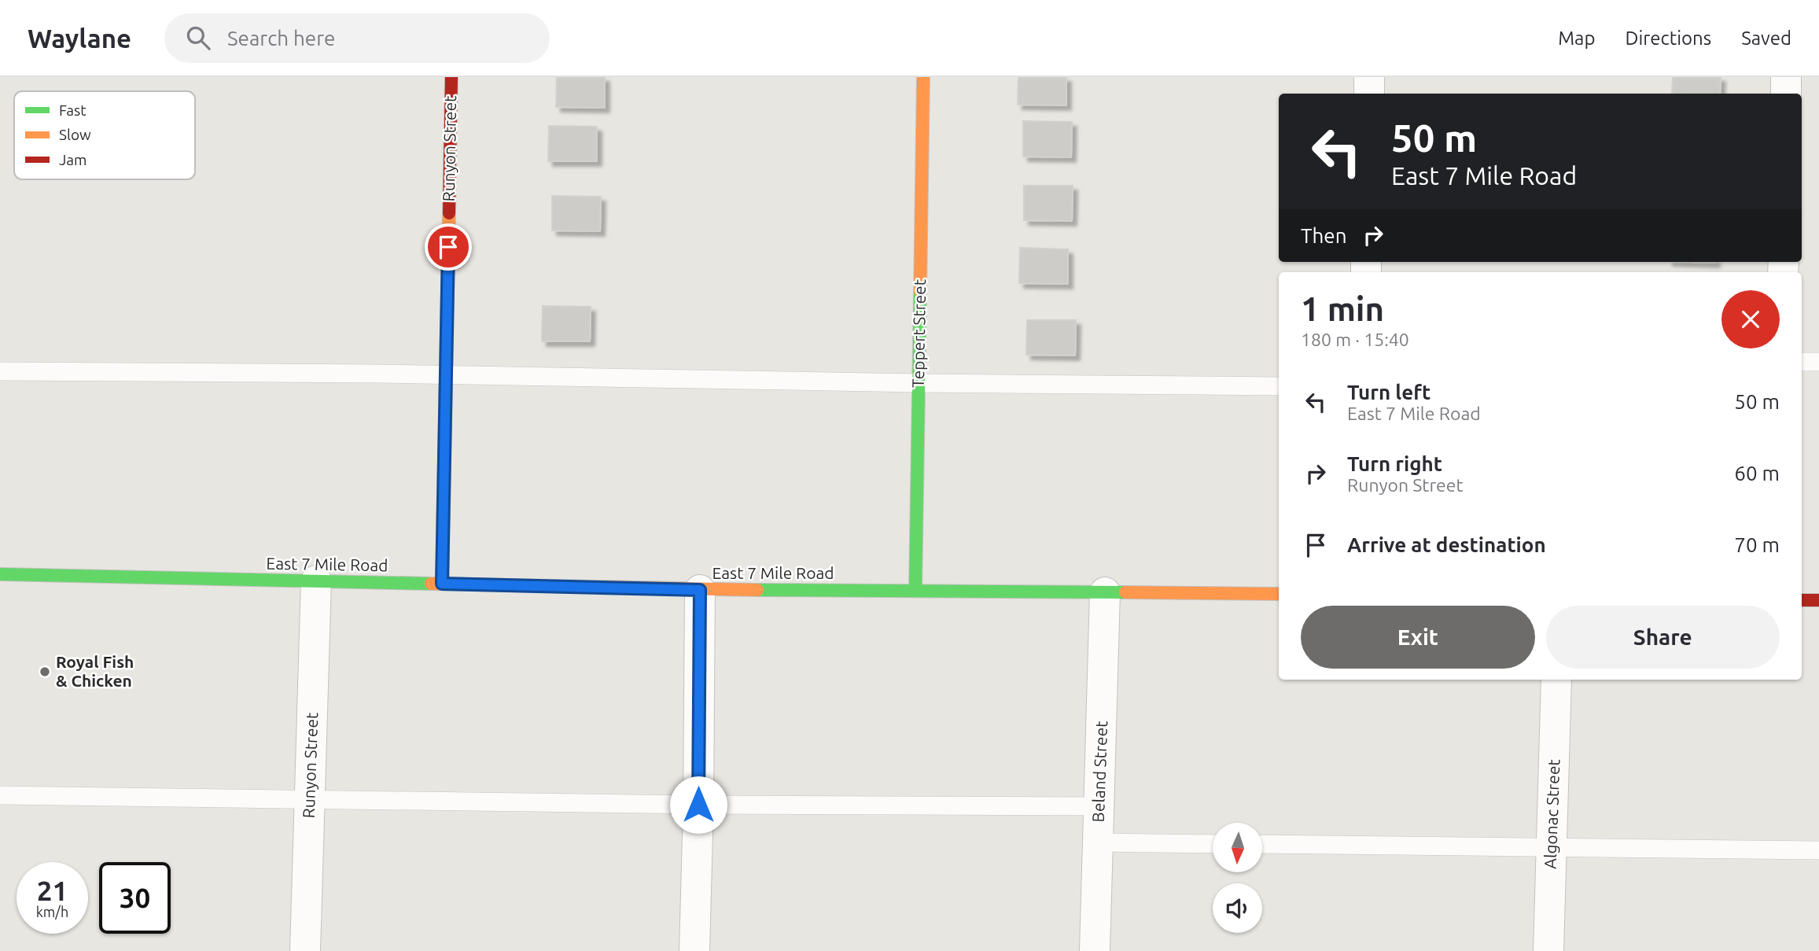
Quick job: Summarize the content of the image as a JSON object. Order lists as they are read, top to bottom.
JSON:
{
  "streets": {
    "street": [
      "Runyon Street",
      "Teppert Street",
      "East 7 Mile Road",
      "Beland Street",
      "Algonac Street"
    ]
  },
  "crossings": [
    ["Runyon Street", "East 7 Mile Road"],
    ["Teppert Street", "East 7 Mile Road"],
    ["East 7 Mile Road", "Beland Street"]
  ],
  "places": ["Royal Fish & Chicken"],
  "legend": ["Fast", "Slow", "Jam"],
  "north": "bottom",
  "page": {
    "header": "Waylane",
    "search": "Search here",
    "nav": ["Map", "Directions", "Saved"],
    "turn": ["50 m", "East 7 Mile Road"],
    "then": "Then",
    "heading": ["1 min", "180 m · 15:40"],
    "list": [
      {
        "name": "Turn left",
        "note": "East 7 Mile Road",
        "value": "50 m"
      },
      {
        "name": "Turn right",
        "note": "Runyon Street",
        "value": "60 m"
      },
      {
        "name": "Arrive at destination",
        "value": "70 m"
      }
    ],
    "buttons": ["Exit", "Share"],
    "speed": "21 km/h",
    "limit": "30"
  }
}
